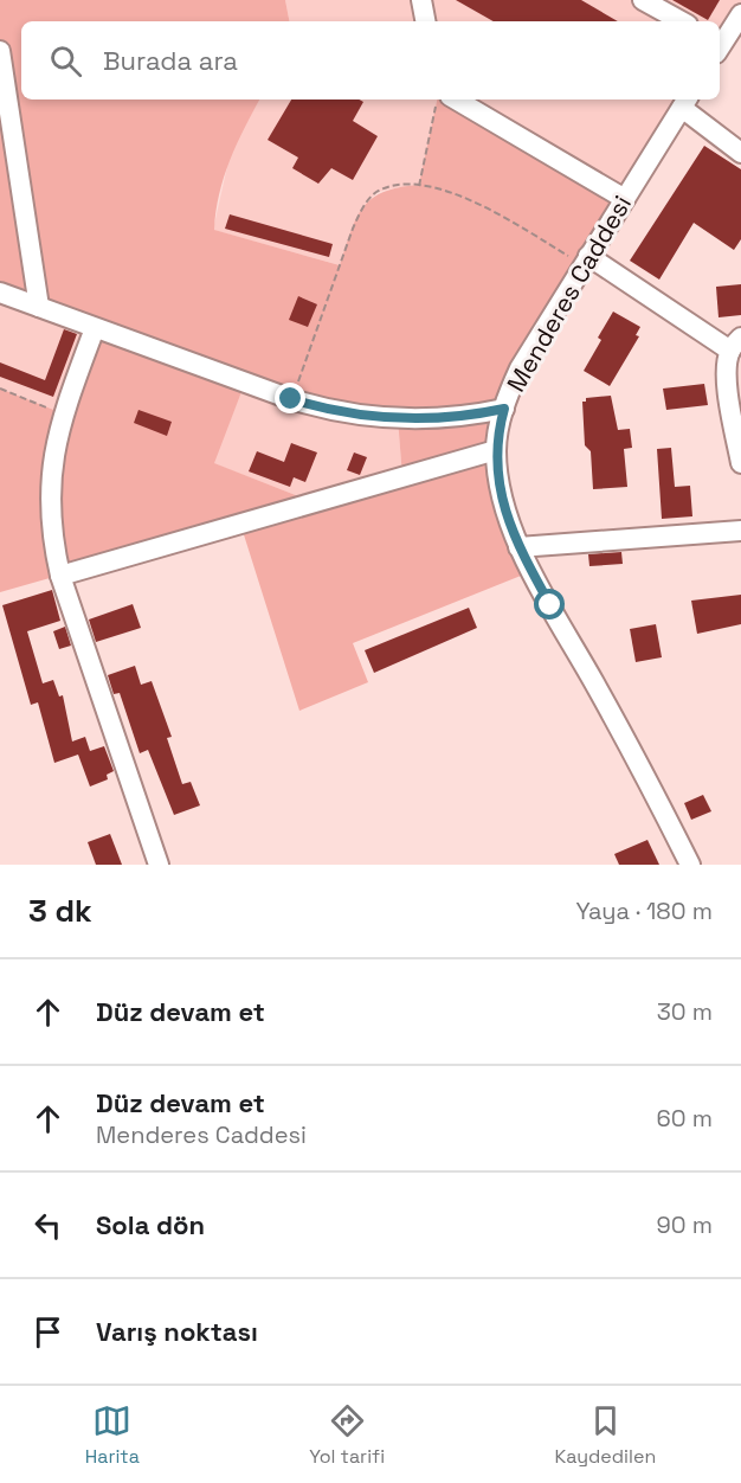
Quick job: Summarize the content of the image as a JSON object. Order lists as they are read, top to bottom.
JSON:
{
  "streets": {
    "street": ["Menderes Caddesi"]
  },
  "page": {
    "search": "Burada ara",
    "heading": ["3 dk", "Yaya · 180 m"],
    "list": [
      ["Düz devam et", "30 m"],
      ["Düz devam et", "Menderes Caddesi", "60 m"],
      ["Sola dön", "90 m"],
      "Varış noktası"
    ],
    "nav": ["Harita", "Yol tarifi", "Kaydedilen"]
  }
}
